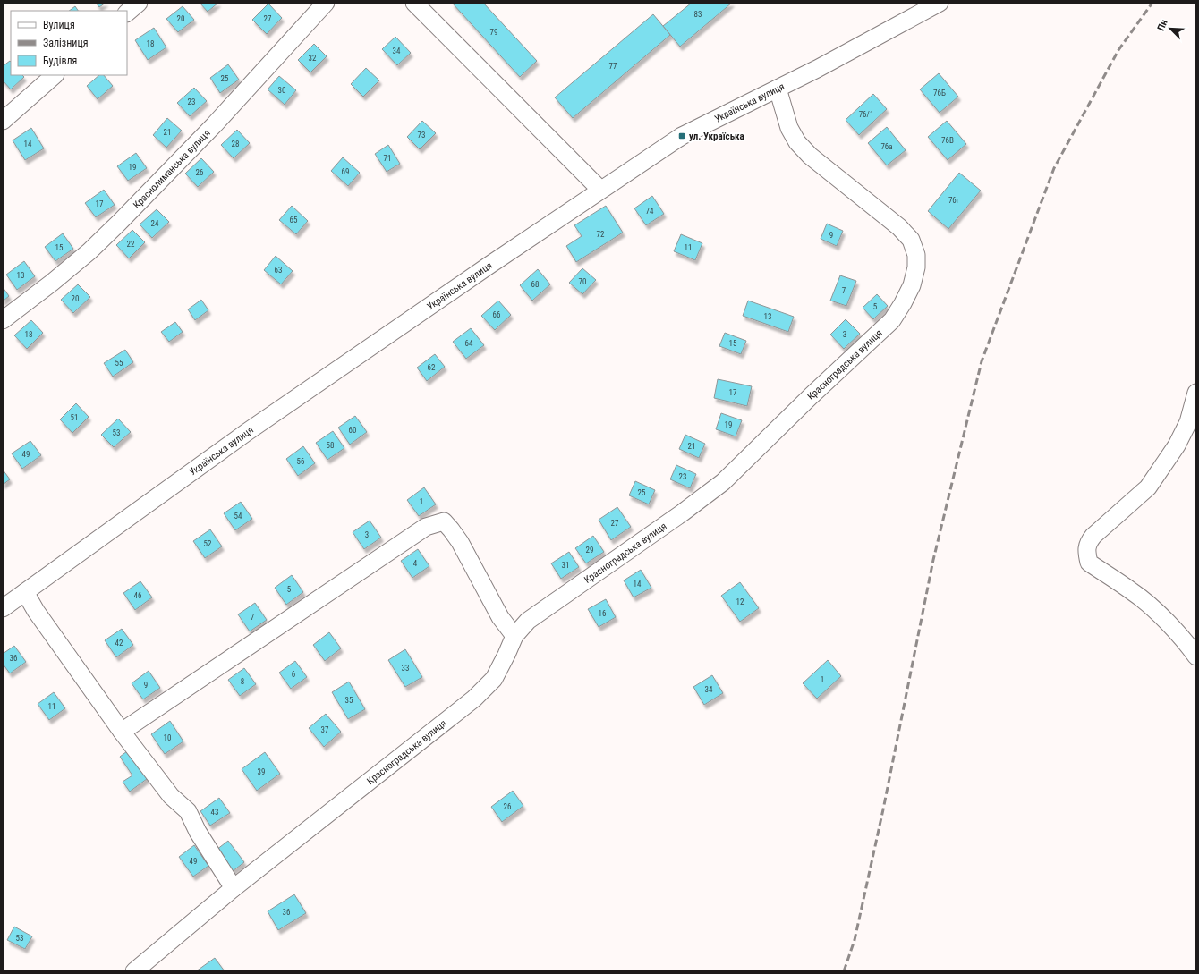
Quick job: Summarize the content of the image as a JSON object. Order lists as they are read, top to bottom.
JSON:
{
  "streets": {
    "street": ["Українська вулиця", "Краснолиманська вулиця", "Красноградська вулиця"]
  },
  "crossings": [
    ["Українська вулиця", "Красноградська вулиця"]
  ],
  "places": {
    "transit": ["ул. Україська"]
  },
  "house_numbers": [
    "83",
    "20",
    "27",
    "79",
    "18",
    "34",
    "32",
    "77",
    "25",
    "30",
    "76Б",
    "23",
    "76/1",
    "21",
    "73",
    "76В",
    "14",
    "28",
    "76а",
    "71",
    "19",
    "69",
    "26",
    "76г",
    "17",
    "74",
    "65",
    "24",
    "72",
    "9",
    "22",
    "15",
    "11",
    "63",
    "13",
    "70",
    "68",
    "7",
    "20",
    "5",
    "66",
    "13",
    "18",
    "3",
    "64",
    "15",
    "55",
    "62",
    "17",
    "51",
    "19",
    "60",
    "53",
    "58",
    "21",
    "49",
    "56",
    "23",
    "25",
    "1",
    "54",
    "27",
    "3",
    "52",
    "29",
    "4",
    "31",
    "14",
    "5",
    "46",
    "12",
    "16",
    "7",
    "42",
    "36",
    "33",
    "6",
    "1",
    "8",
    "9",
    "34",
    "35",
    "11",
    "37",
    "10",
    "39",
    "26",
    "43",
    "49",
    "36",
    "53"
  ],
  "legend": ["Вулиця", "Залізниця", "Будівля"],
  "north": "top left"
}
